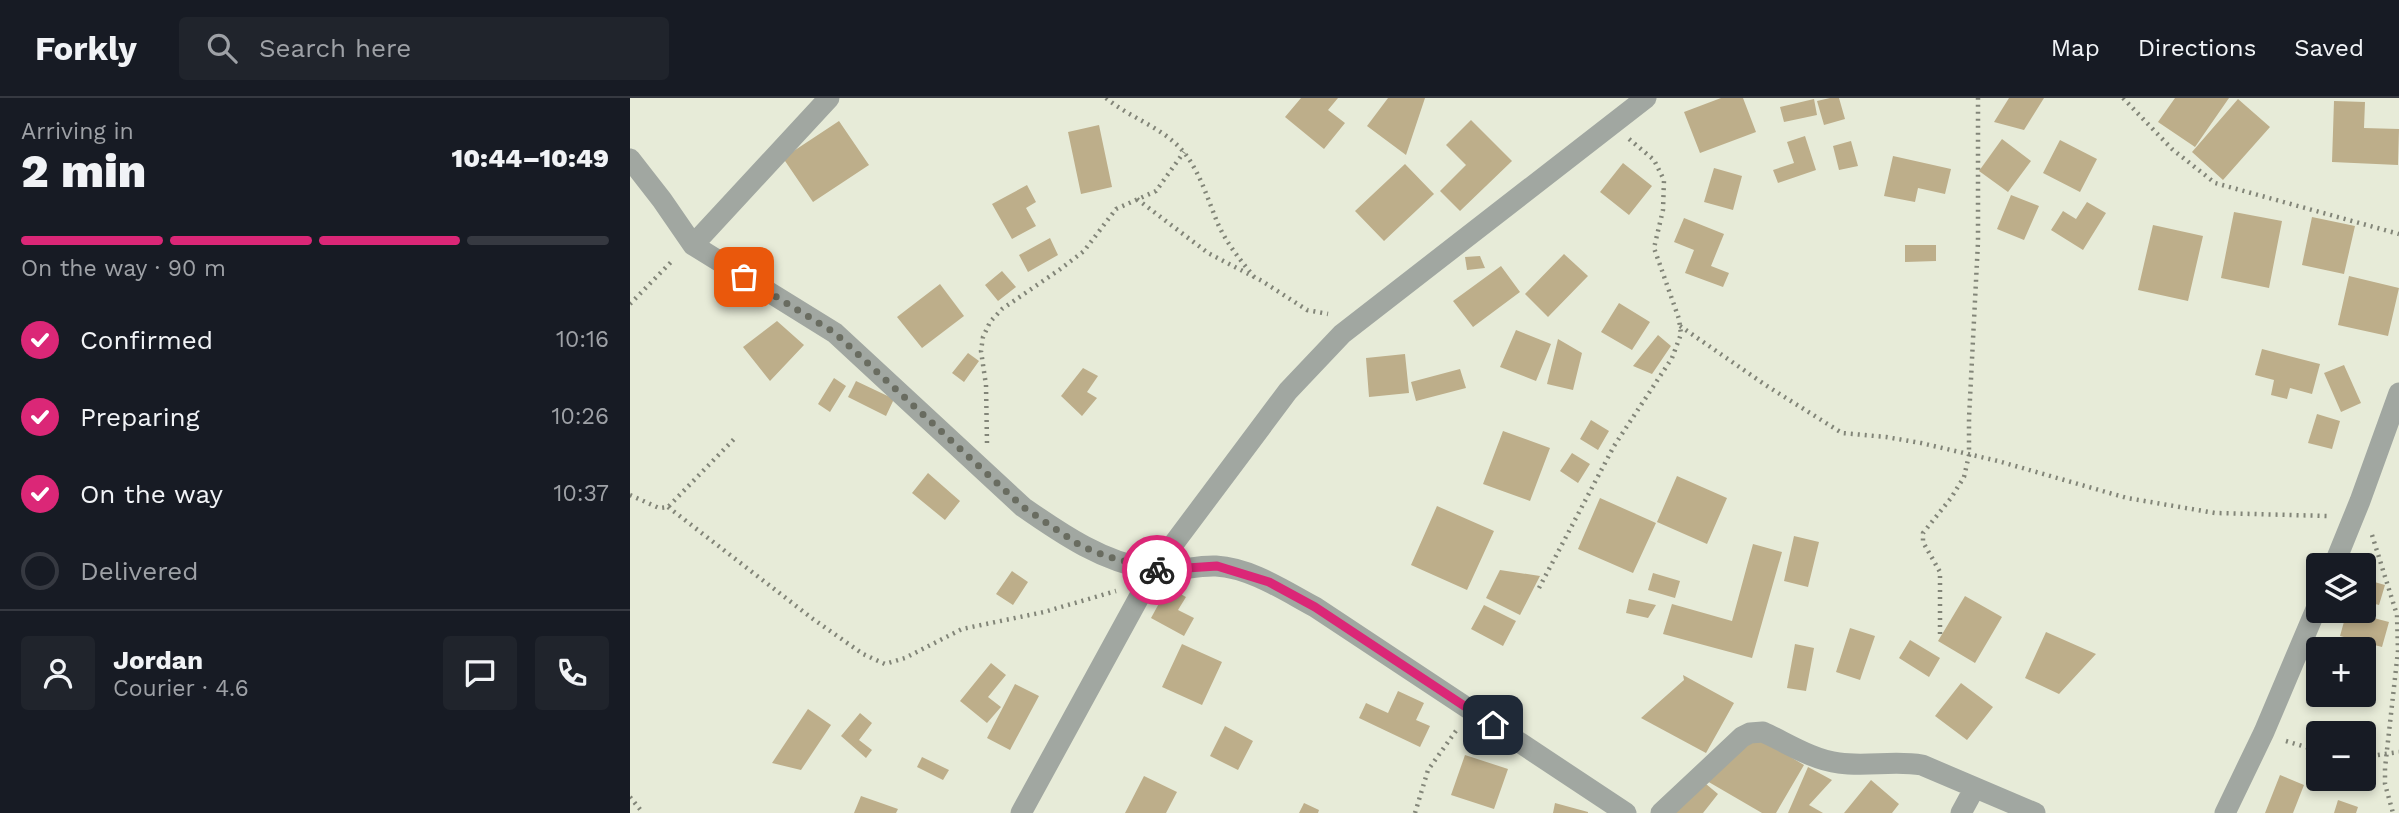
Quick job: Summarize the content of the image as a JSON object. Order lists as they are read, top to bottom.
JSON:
{
  "page": {
    "header": "Forkly",
    "search": "Search here",
    "nav": ["Map", "Directions", "Saved"],
    "heading": ["2 min", "Arriving in", "10:44–10:49"],
    "panel": ["Jordan", "Courier · 4.6"],
    "bar": "On the way · 90 m",
    "list": [
      ["Confirmed", "10:16"],
      ["Preparing", "10:26"],
      ["On the way", "10:37"],
      "Delivered"
    ],
    "map_buttons": ["+", "−"]
  }
}
